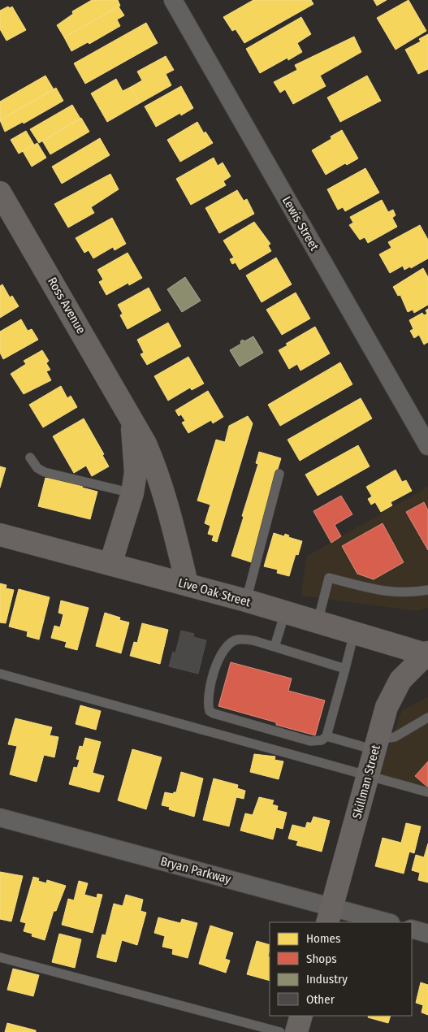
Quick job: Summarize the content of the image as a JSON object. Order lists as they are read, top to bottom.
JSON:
{
  "streets": {
    "street": [
      "Lewis Street",
      "Ross Avenue",
      "Live Oak Street",
      "Skillman Street",
      "Bryan Parkway"
    ]
  },
  "crossings": [
    ["Ross Avenue", "Live Oak Street"],
    ["Live Oak Street", "Skillman Street"],
    ["Skillman Street", "Bryan Parkway"]
  ],
  "legend": [
    "Homes",
    "Shops",
    "Industry",
    "Other"
  ]
}
